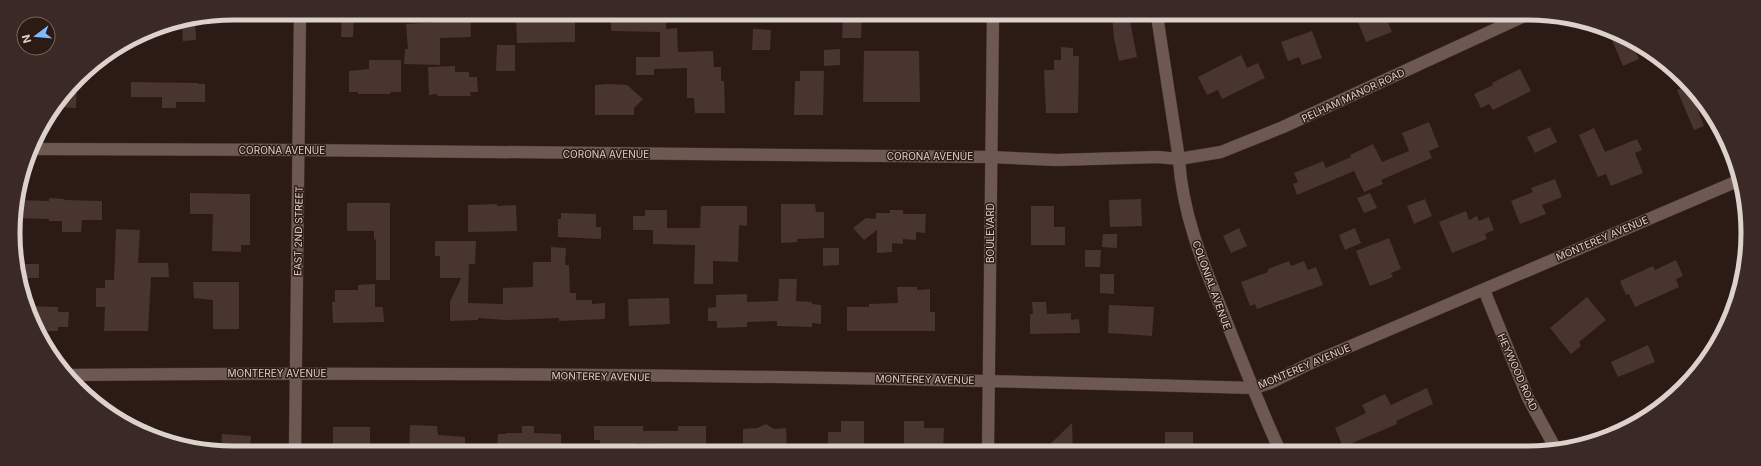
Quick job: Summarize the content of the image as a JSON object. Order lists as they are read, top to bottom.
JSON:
{
  "streets": {
    "street": [
      "PELHAM MANOR ROAD",
      "CORONA AVENUE",
      "EAST 2ND STREET",
      "BOULEVARD",
      "MONTEREY AVENUE",
      "COLONIAL AVENUE",
      "HEYWOOD ROAD"
    ]
  },
  "crossings": [
    ["PELHAM MANOR ROAD", "CORONA AVENUE"],
    ["PELHAM MANOR ROAD", "COLONIAL AVENUE"],
    ["CORONA AVENUE", "EAST 2ND STREET"],
    ["CORONA AVENUE", "BOULEVARD"],
    ["CORONA AVENUE", "COLONIAL AVENUE"],
    ["EAST 2ND STREET", "MONTEREY AVENUE"],
    ["BOULEVARD", "MONTEREY AVENUE"],
    ["MONTEREY AVENUE", "COLONIAL AVENUE"],
    ["MONTEREY AVENUE", "HEYWOOD ROAD"]
  ],
  "north": "left"
}
